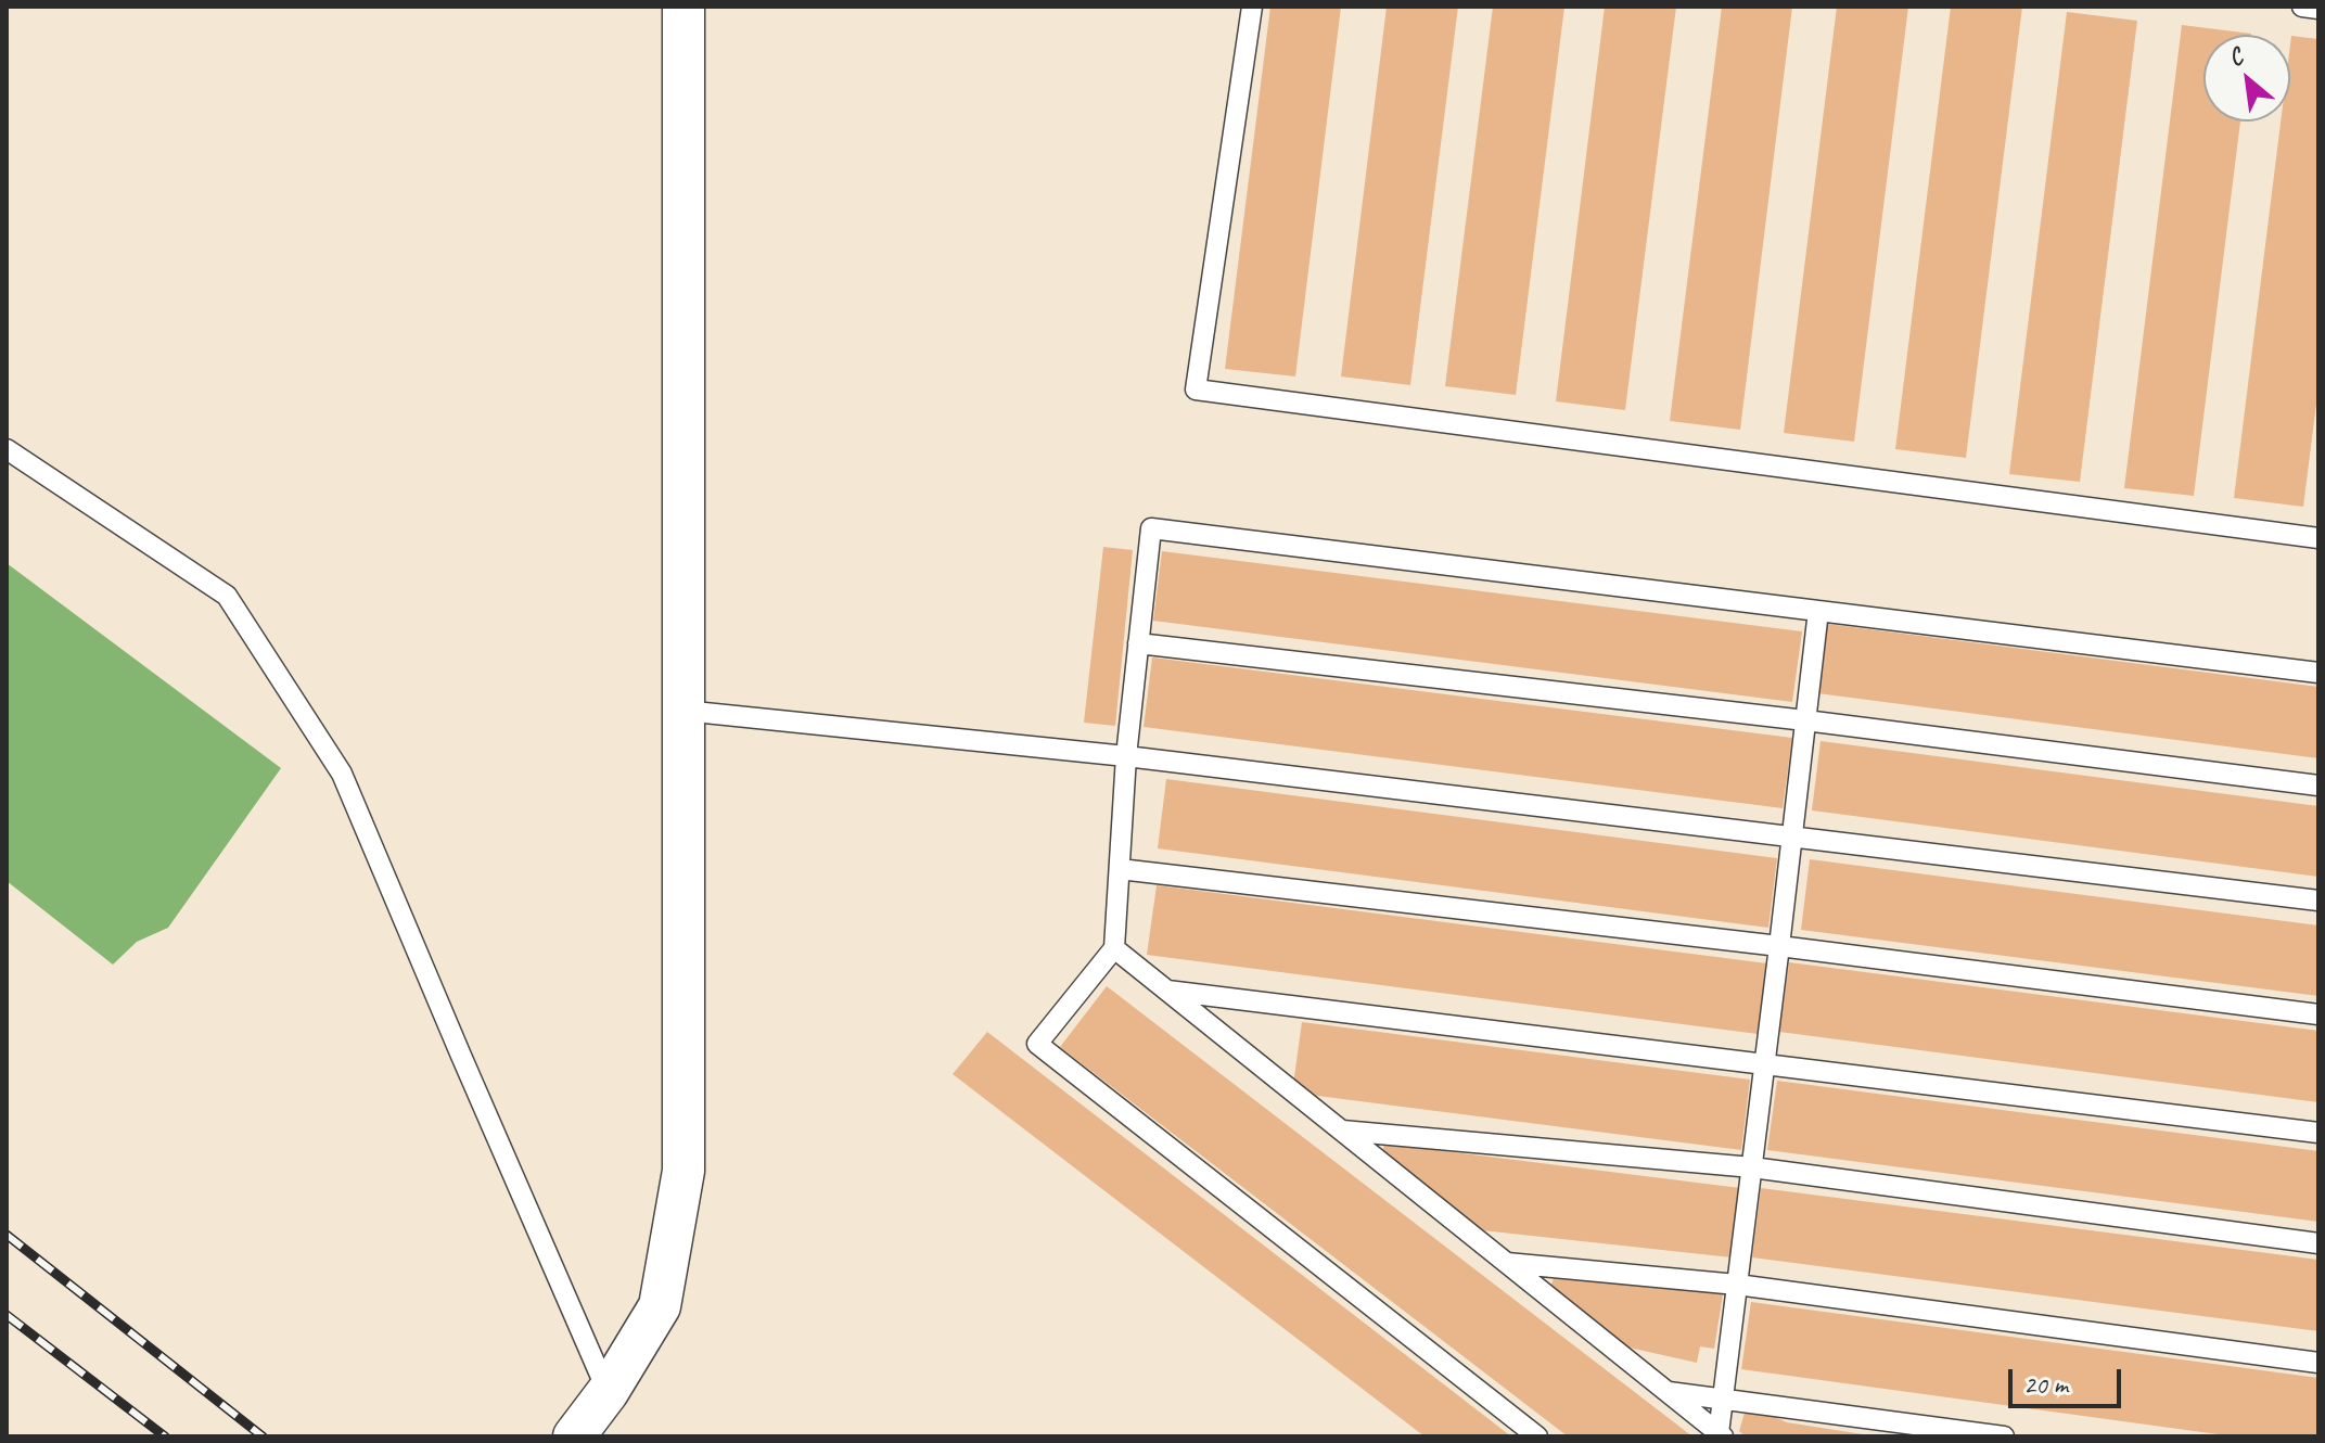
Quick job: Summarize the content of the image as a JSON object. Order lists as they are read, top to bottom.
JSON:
{
  "scale_bar": "20 m",
  "north": "top left"
}
